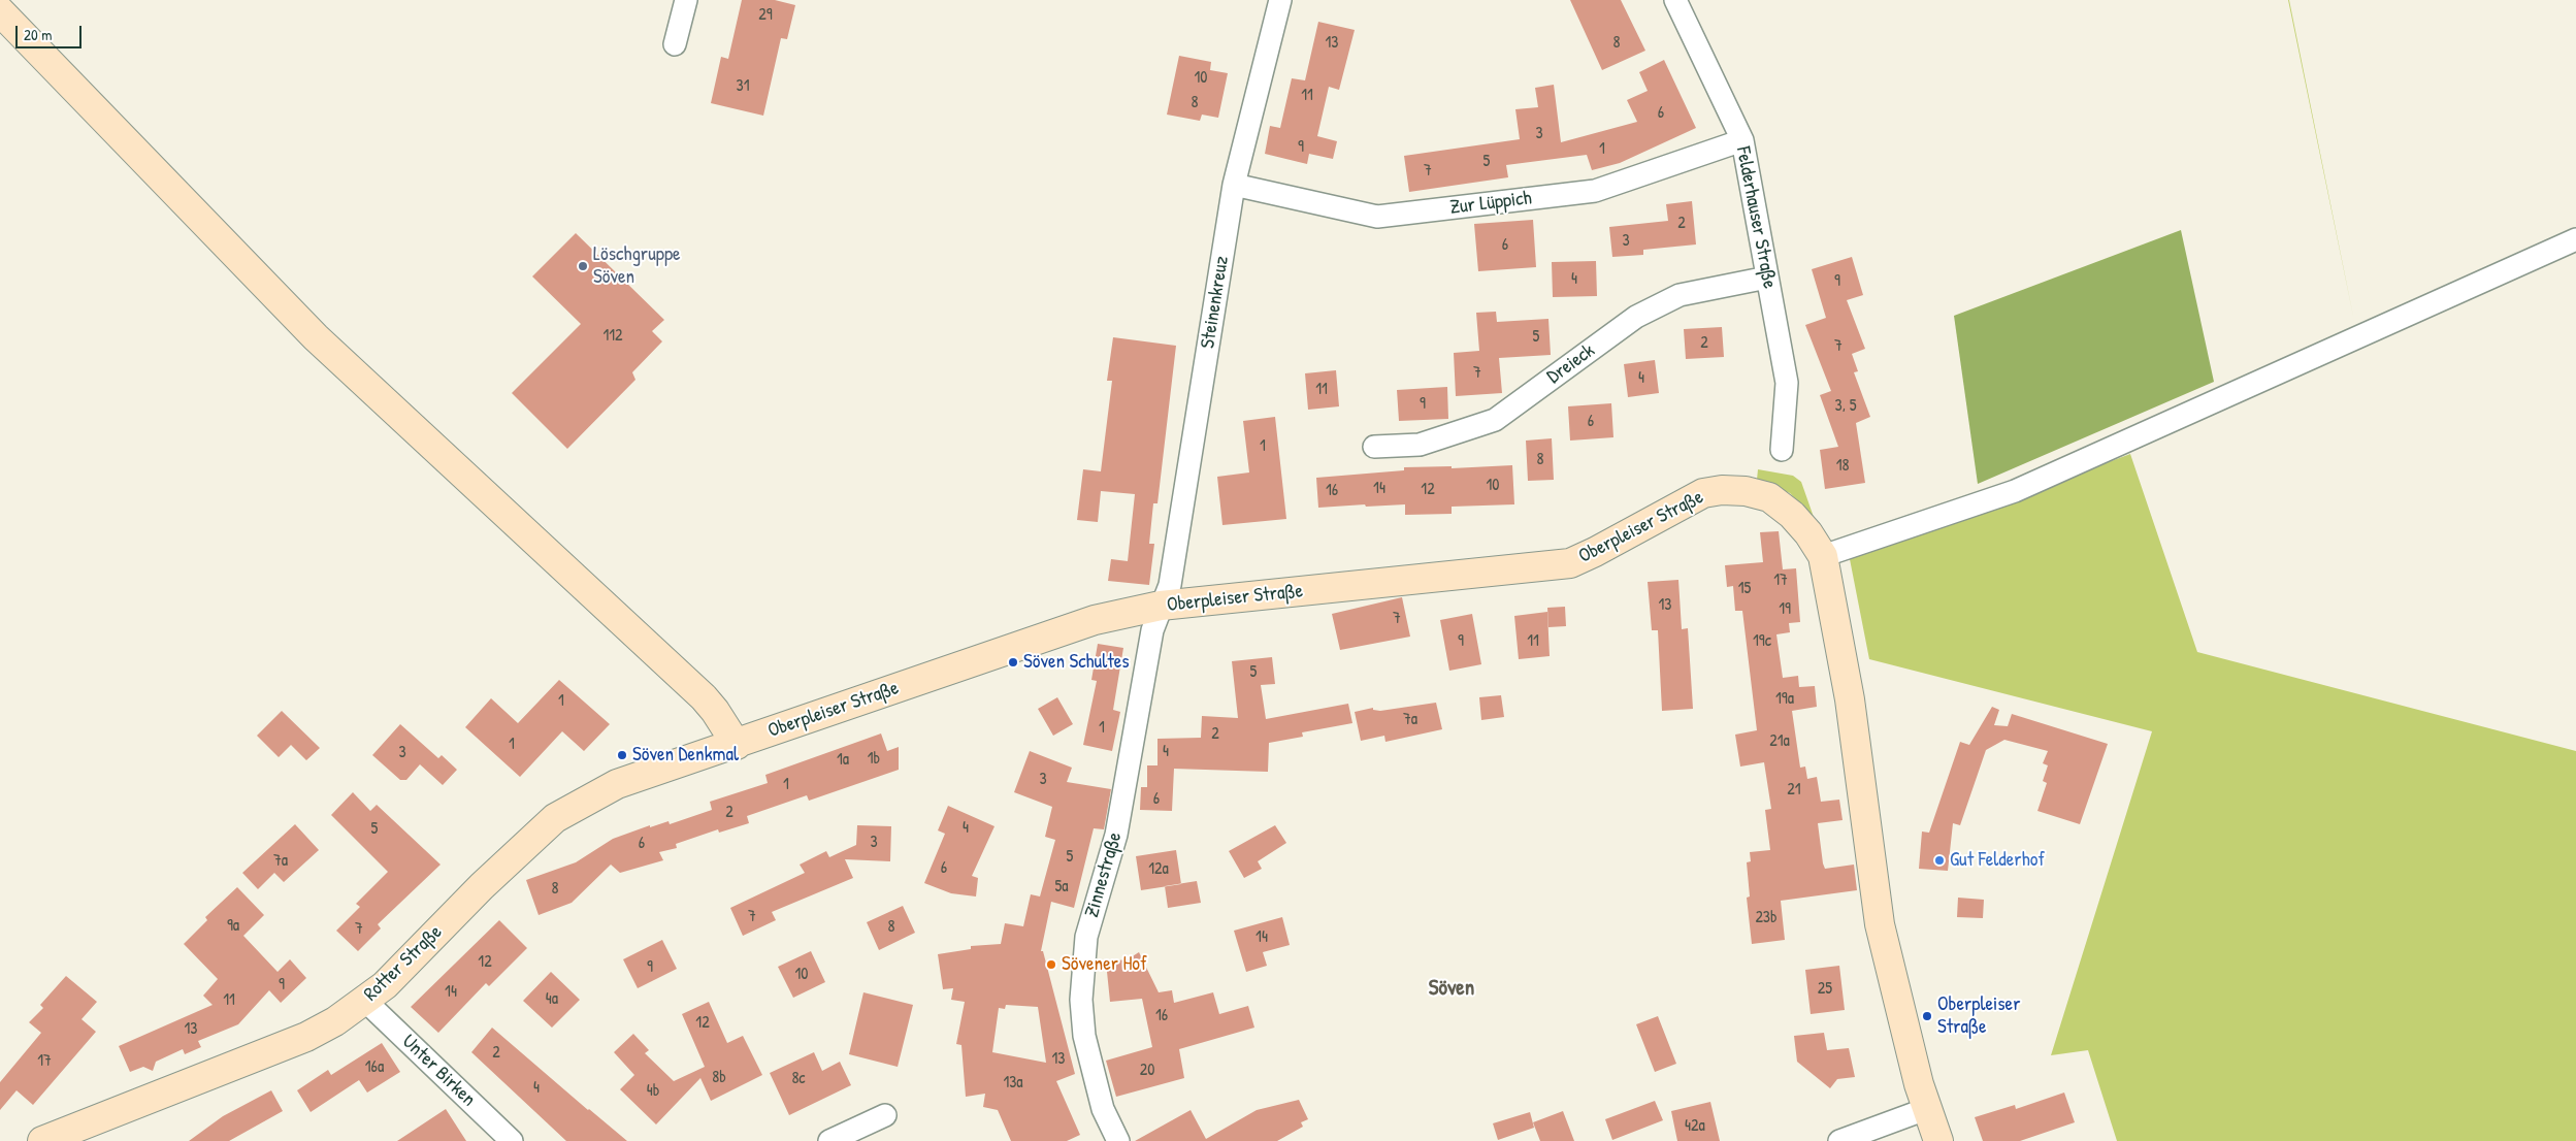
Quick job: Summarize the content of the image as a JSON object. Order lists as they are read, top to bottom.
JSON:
{
  "streets": {
    "main road": ["Oberpleiser Straße", "Rotter Straße"],
    "street": [
      "Zur Lüppich",
      "Felderhauser Straße",
      "Steinenkreuz",
      "Dreieck",
      "Zinnestraße",
      "Unter Birken"
    ]
  },
  "crossings": [
    ["Zur Lüppich", "Felderhauser Straße"],
    ["Zur Lüppich", "Steinenkreuz"],
    ["Felderhauser Straße", "Dreieck"],
    ["Steinenkreuz", "Oberpleiser Straße"],
    ["Steinenkreuz", "Zinnestraße"],
    ["Oberpleiser Straße", "Zinnestraße"],
    ["Oberpleiser Straße", "Rotter Straße"],
    ["Rotter Straße", "Unter Birken"]
  ],
  "districts": ["Söven"],
  "places": [
    "Löschgruppe Söven",
    "Söven Schultes",
    "Söven Denkmal",
    "Gut Felderhof",
    "Sövener Hof",
    "Oberpleiser Straße"
  ],
  "house_numbers": [
    "29",
    "13",
    "8",
    "10",
    "31",
    "11",
    "8",
    "6",
    "3",
    "9",
    "1",
    "5",
    "7",
    "2",
    "3",
    "6",
    "4",
    "9",
    "112",
    "5",
    "2",
    "7",
    "7",
    "4",
    "11",
    "9",
    "3, 5",
    "6",
    "1",
    "8",
    "18",
    "10",
    "14",
    "12",
    "16",
    "17",
    "15",
    "13",
    "19",
    "7",
    "9",
    "11",
    "19c",
    "5",
    "19a",
    "1",
    "7a",
    "1",
    "2",
    "21a",
    "1",
    "4",
    "3",
    "1b",
    "1a",
    "3",
    "1",
    "21",
    "6",
    "2",
    "4",
    "5",
    "3",
    "6",
    "5",
    "7a",
    "6",
    "12a",
    "5a",
    "8",
    "7",
    "23b",
    "9a",
    "8",
    "7",
    "14",
    "12",
    "9",
    "10",
    "9",
    "25",
    "14",
    "4a",
    "11",
    "16",
    "12",
    "13",
    "2",
    "13",
    "17",
    "16a",
    "20",
    "8b",
    "8c",
    "13a",
    "4",
    "4b",
    "42a"
  ],
  "scale_bar": "20 m"
}
